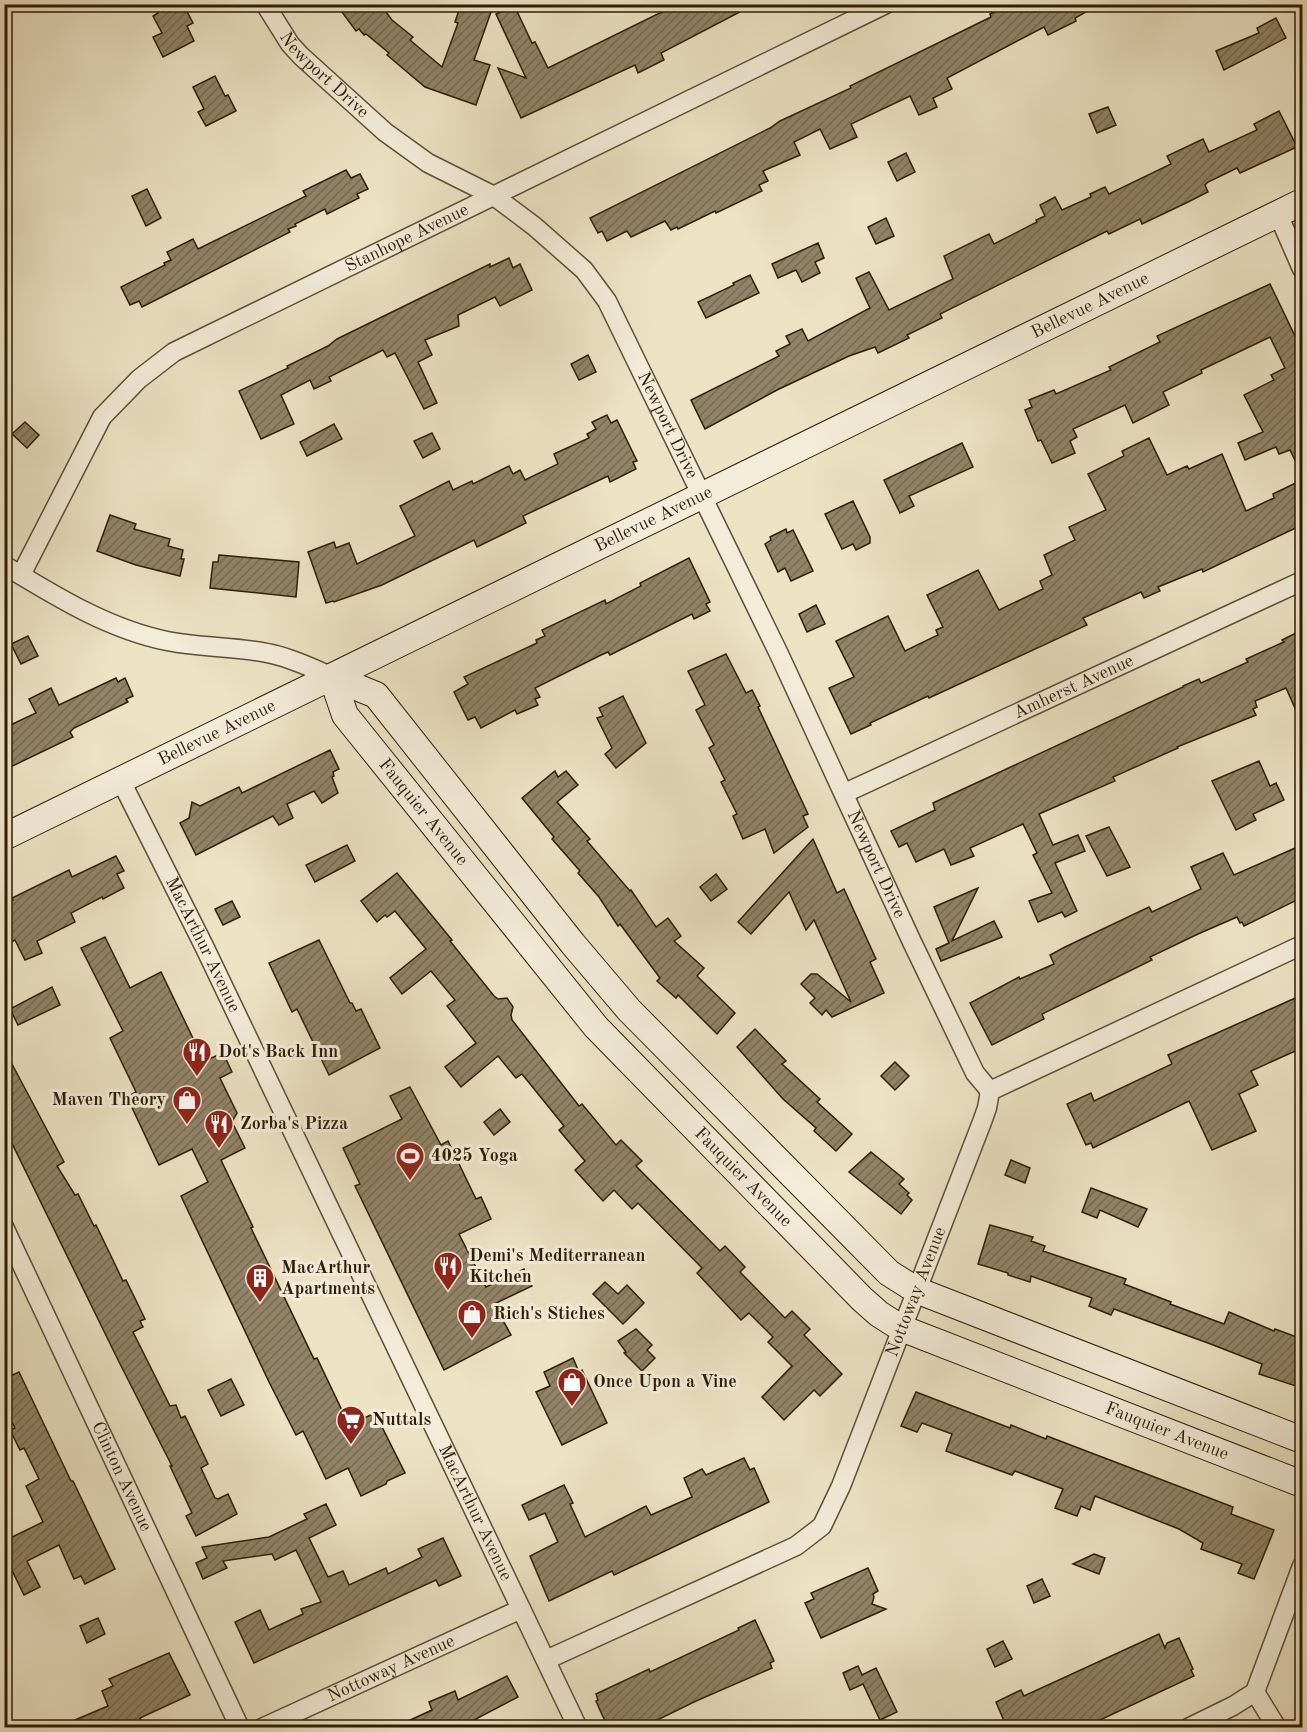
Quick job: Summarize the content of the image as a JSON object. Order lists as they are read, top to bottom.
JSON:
{
  "streets": {
    "street": [
      "Newport Drive",
      "Stanhope Avenue",
      "Bellevue Avenue",
      "Amherst Avenue",
      "Fauquier Avenue",
      "MacArthur Avenue",
      "Nottoway Avenue",
      "Clinton Avenue"
    ]
  },
  "crossings": [
    ["Newport Drive", "Stanhope Avenue"],
    ["Newport Drive", "Bellevue Avenue"],
    ["Newport Drive", "Amherst Avenue"],
    ["Newport Drive", "Nottoway Avenue"],
    ["Stanhope Avenue", "Fauquier Avenue"],
    ["Bellevue Avenue", "Fauquier Avenue"],
    ["Bellevue Avenue", "MacArthur Avenue"],
    ["Fauquier Avenue", "Nottoway Avenue"],
    ["MacArthur Avenue", "Nottoway Avenue"]
  ],
  "places": {
    "restaurant": ["Dot's Back Inn", "Zorba's Pizza", "Demi's Mediterranean Kitchen"],
    "shop": ["Maven Theory", "Rich's Stiches", "Once Upon a Vine"],
    "sports": ["4025 Yoga"],
    "building": ["MacArthur Apartments"],
    "supermarket": ["Nuttals"]
  }
}
